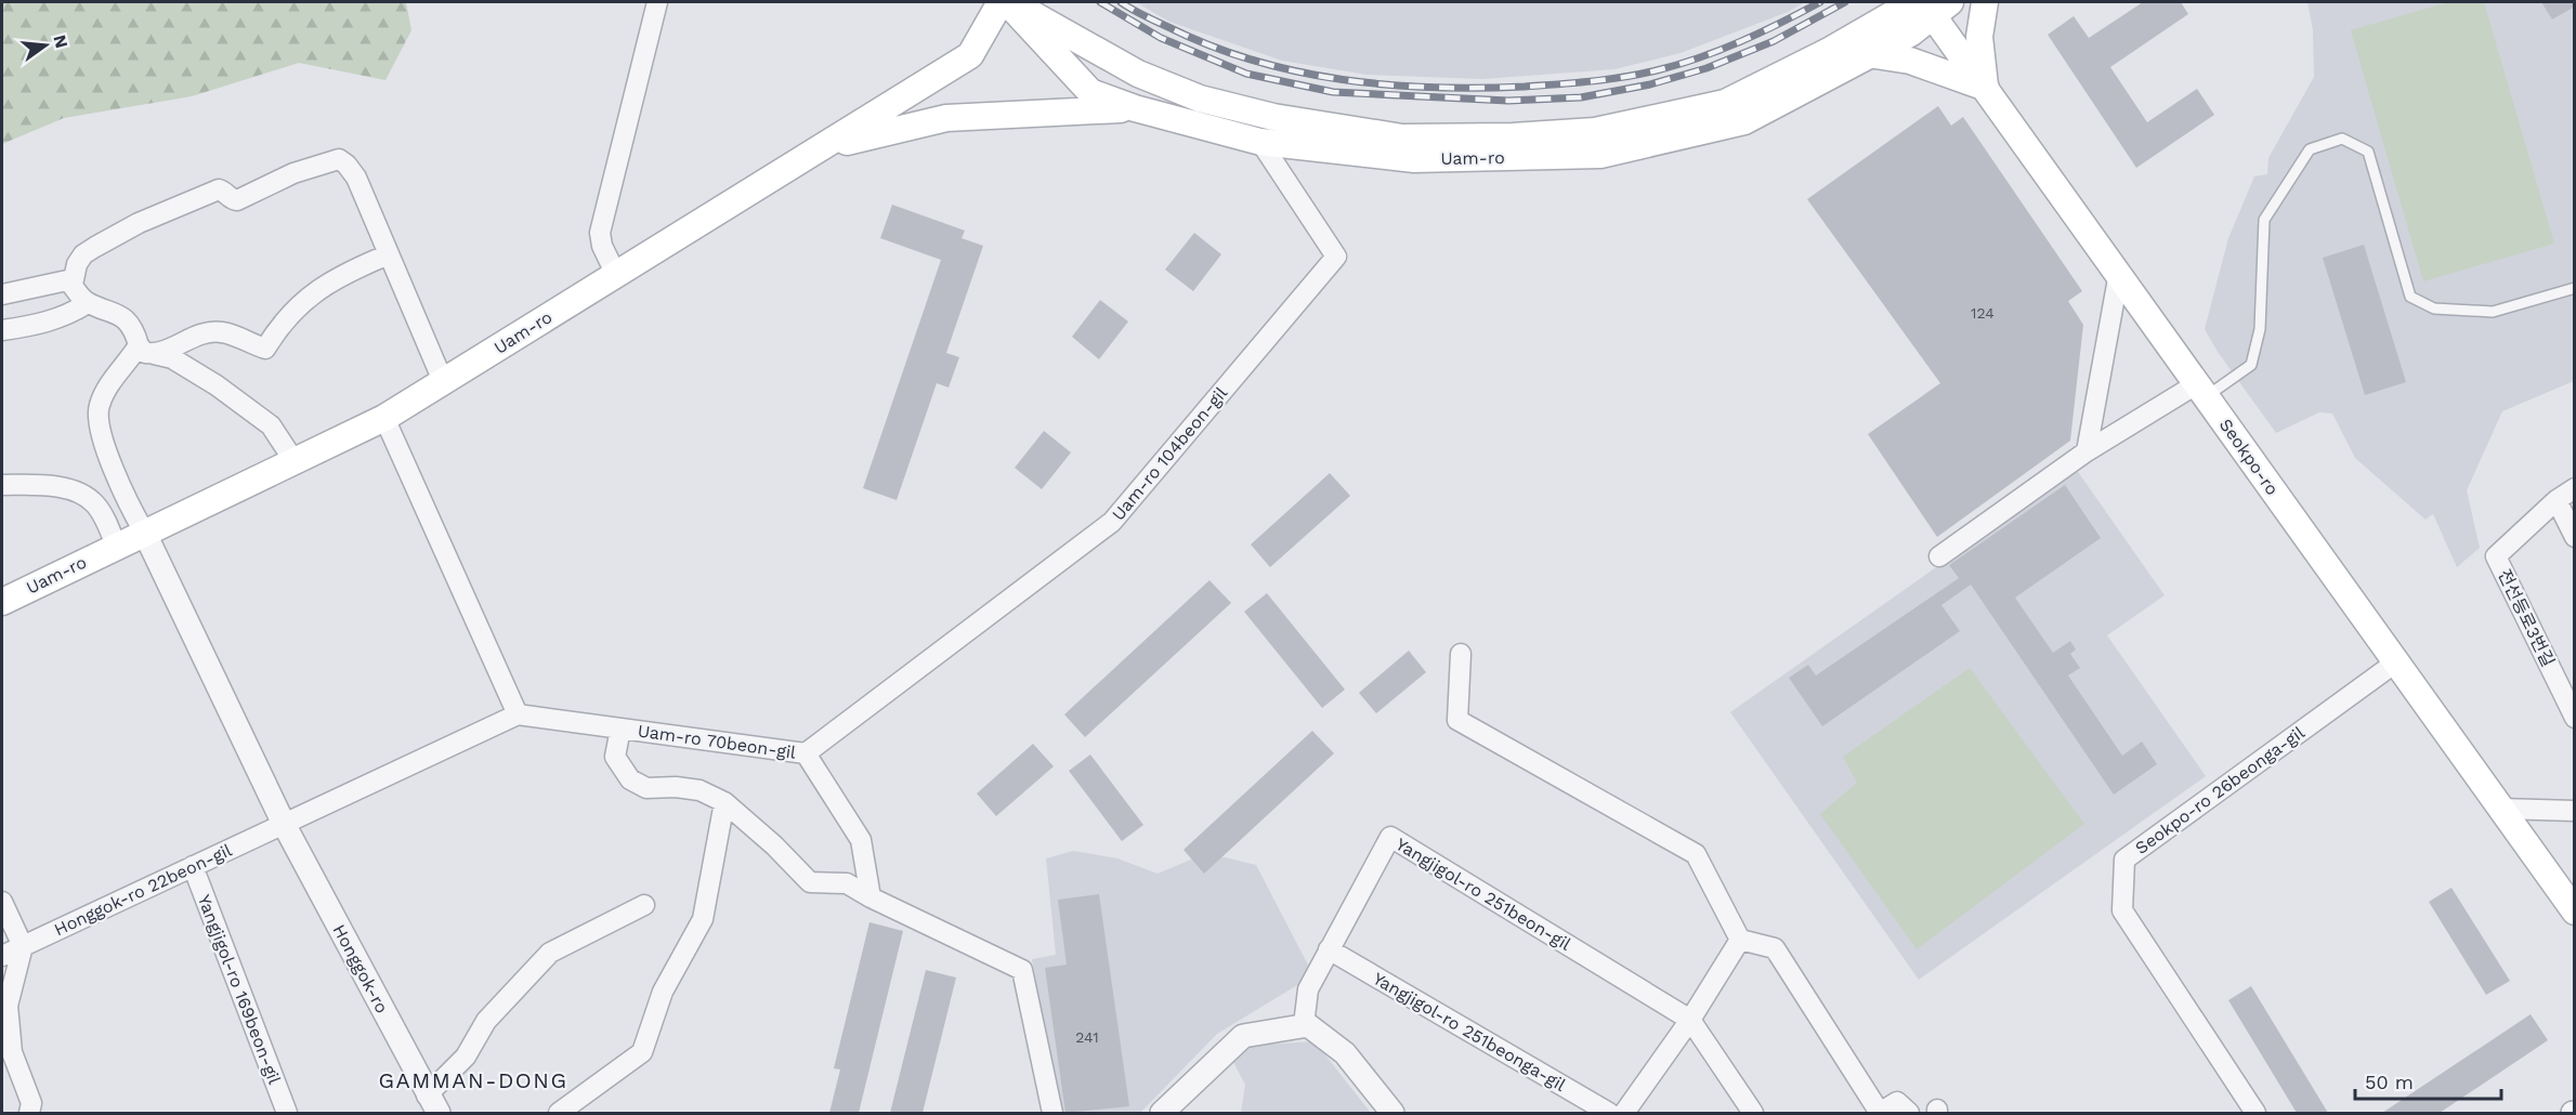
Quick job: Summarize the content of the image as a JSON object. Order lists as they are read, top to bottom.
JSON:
{
  "streets": {
    "main road": ["Uam-ro", "Seokpo-ro"],
    "street": [
      "Uam-ro 104beon-gil",
      "전선등로3번길",
      "Uam-ro 70beon-gil",
      "Seokpo-ro 26beonga-gil",
      "Honggok-ro 22beon-gil",
      "Yangjigol-ro 251beon-gil",
      "Honggok-ro",
      "Yangjigol-ro 169beon-gil",
      "Yangjigol-ro 251beonga-gil"
    ]
  },
  "crossings": [
    ["Uam-ro", "Uam-ro 104beon-gil"],
    ["Uam-ro", "Seokpo-ro"],
    ["Uam-ro", "Honggok-ro"],
    ["Uam-ro 104beon-gil", "Uam-ro 70beon-gil"],
    ["Seokpo-ro", "Seokpo-ro 26beonga-gil"],
    ["Honggok-ro 22beon-gil", "Honggok-ro"],
    ["Honggok-ro 22beon-gil", "Yangjigol-ro 169beon-gil"],
    ["Yangjigol-ro 251beon-gil", "Yangjigol-ro 251beonga-gil"]
  ],
  "districts": ["GAMMAN-DONG"],
  "house_numbers": ["124", "241"],
  "scale_bar": "50 m",
  "north": "right"
}
